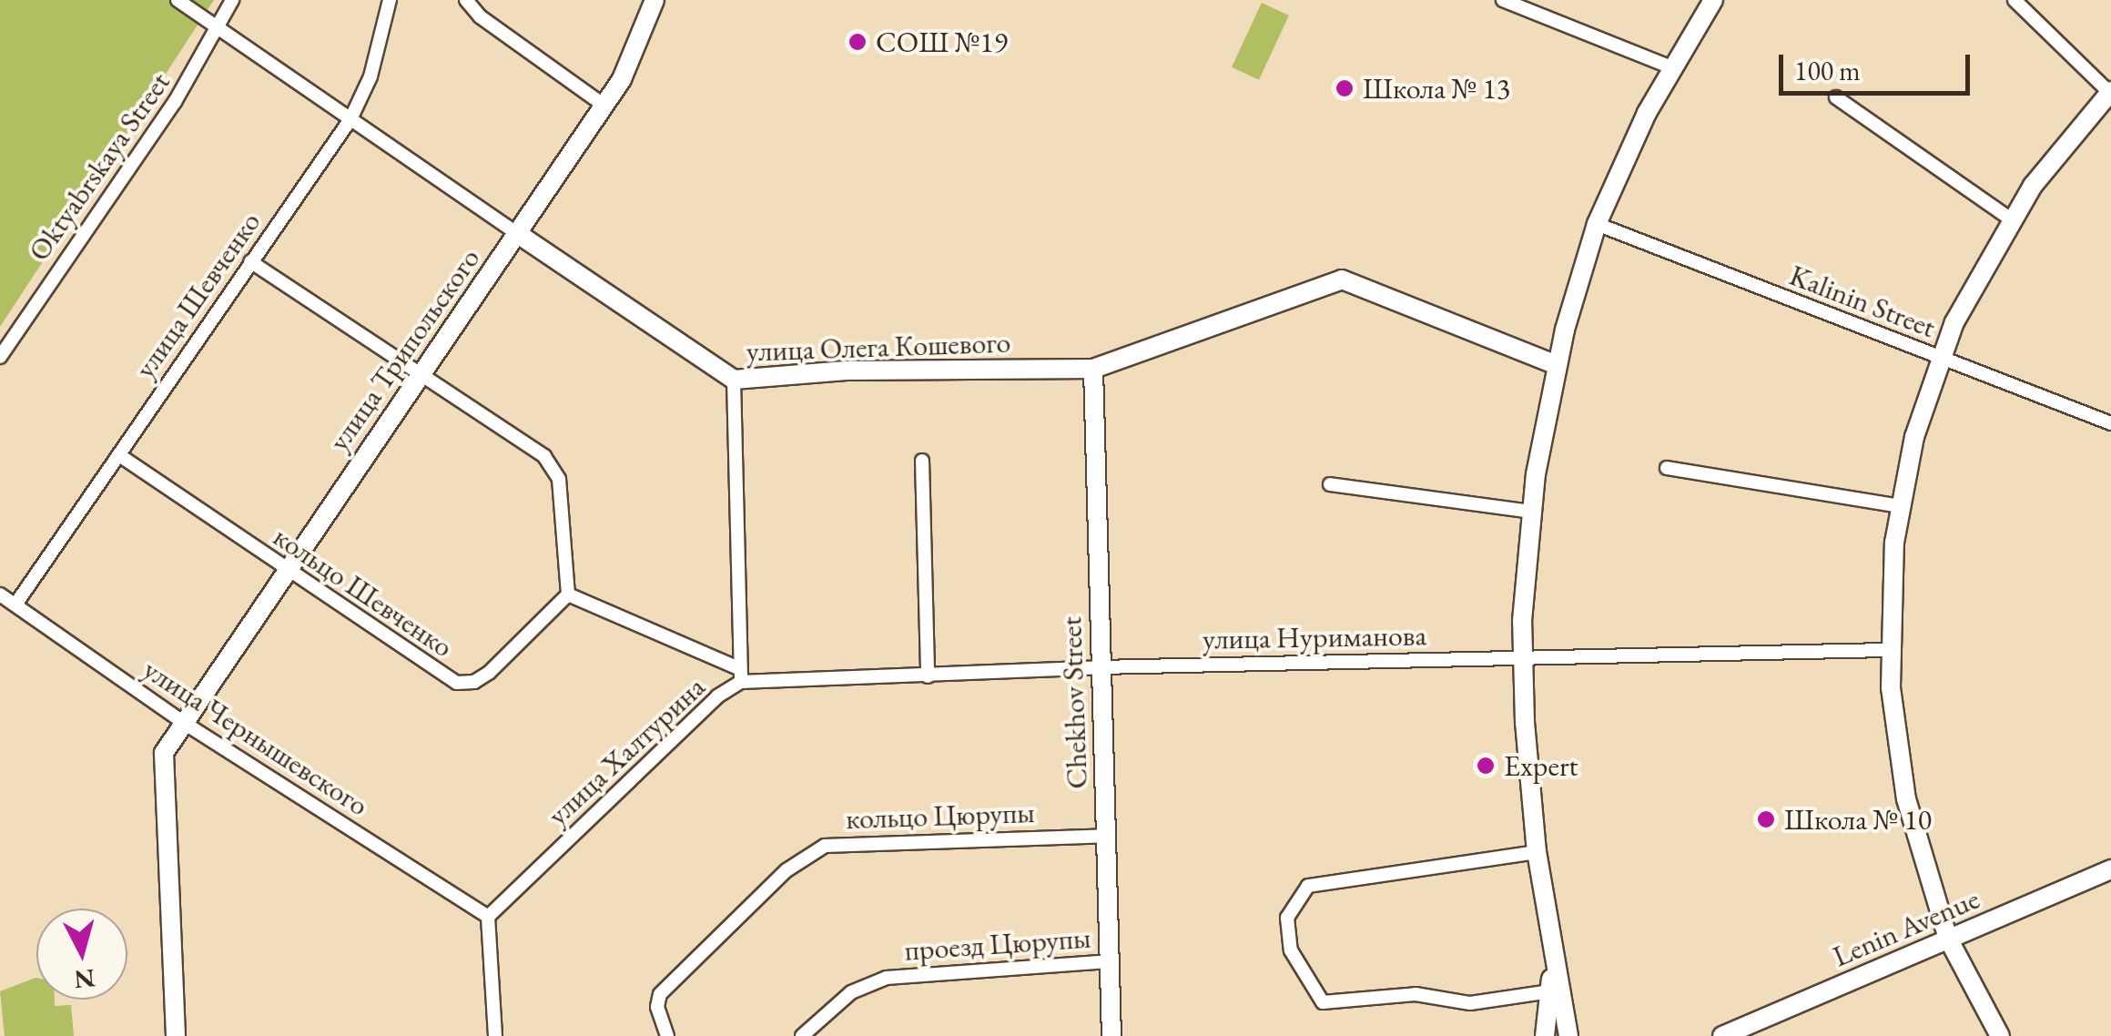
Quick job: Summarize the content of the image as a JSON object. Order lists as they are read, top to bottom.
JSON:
{
  "streets": {
    "street": [
      "Oktyabrskaya Street",
      "улица Шевченко",
      "Kalinin Street",
      "улица Олега Кошевого",
      "улица Трипольского",
      "кольцо Шевченко",
      "улица Нуриманова",
      "Chekhov Street",
      "улица Чернышевского",
      "улица Халтурина",
      "кольцо Цюрупы",
      "Lenin Avenue",
      "проезд Цюрупы"
    ]
  },
  "crossings": [
    ["Oktyabrskaya Street", "улица Олега Кошевого"],
    ["улица Шевченко", "улица Олега Кошевого"],
    ["улица Шевченко", "кольцо Шевченко"],
    ["улица Шевченко", "улица Чернышевского"],
    ["улица Олега Кошевого", "улица Трипольского"],
    ["улица Олега Кошевого", "Chekhov Street"],
    ["улица Олега Кошевого", "улица Халтурина"],
    ["улица Трипольского", "кольцо Шевченко"],
    ["улица Трипольского", "улица Чернышевского"],
    ["улица Нуриманова", "Chekhov Street"],
    ["улица Нуриманова", "улица Халтурина"],
    ["Chekhov Street", "кольцо Цюрупы"],
    ["Chekhov Street", "проезд Цюрупы"],
    ["улица Чернышевского", "улица Халтурина"]
  ],
  "places": [
    "СОШ №19",
    "Школа № 13",
    "Expert",
    "Школа № 10"
  ],
  "scale_bar": "100 m",
  "north": "bottom"
}
